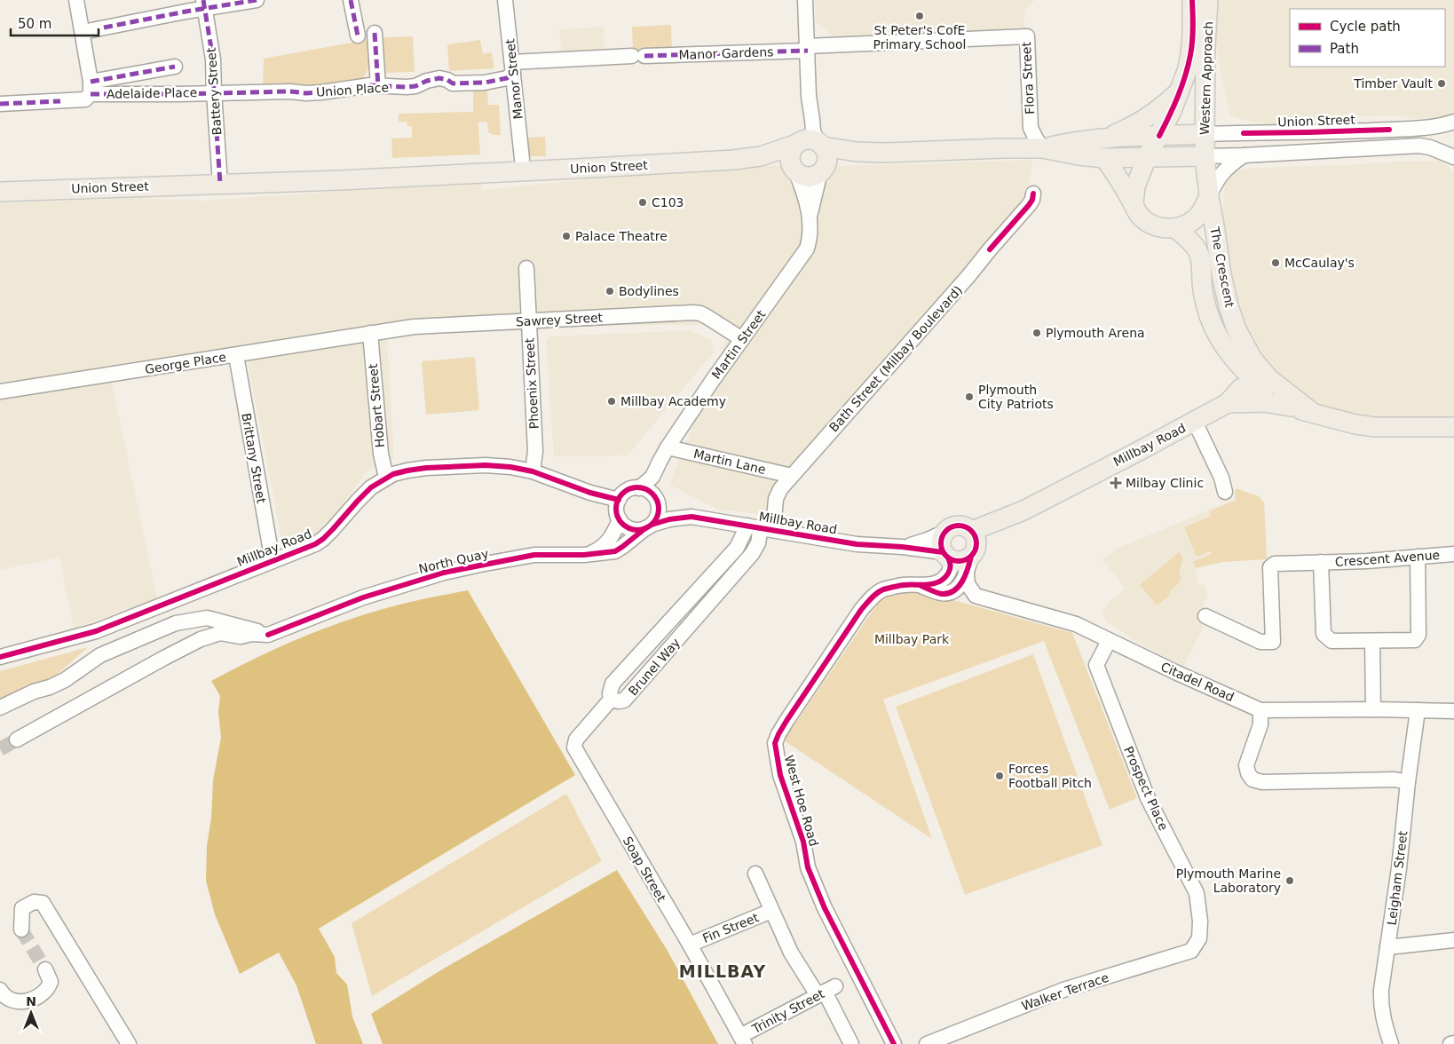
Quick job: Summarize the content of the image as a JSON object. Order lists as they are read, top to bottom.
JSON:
{
  "streets": {
    "main road": [
      "Western Approach",
      "Union Street",
      "The Crescent",
      "Millbay Road"
    ],
    "street": [
      "Manor Gardens",
      "Flora Street",
      "Manor Street",
      "Union Place",
      "Battery Street",
      "Adelaide Place",
      "Sawrey Street",
      "Martin Street",
      "Bath Street (Milbay Boulevard)",
      "George Place",
      "Phoenix Street",
      "Hobart Street",
      "Brittany Street",
      "Martin Lane",
      "Crescent Avenue",
      "North Quay",
      "Brunel Way",
      "Citadel Road",
      "Prospect Place",
      "West Hoe Road",
      "Soap Street",
      "Leigham Street",
      "Fin Street",
      "Walker Terrace",
      "Trinity Street"
    ]
  },
  "crossings": [
    ["Manor Gardens", "Flora Street"],
    ["Manor Gardens", "Manor Street"],
    ["Manor Gardens", "Union Place"],
    ["Flora Street", "Union Street"],
    ["Western Approach", "Union Street"],
    ["Western Approach", "The Crescent"],
    ["Manor Street", "Union Place"],
    ["Union Place", "Battery Street"],
    ["Union Place", "Adelaide Place"],
    ["Battery Street", "Adelaide Place"],
    ["Battery Street", "Union Street"],
    ["Union Street", "The Crescent"],
    ["Union Street", "Martin Street"],
    ["The Crescent", "Millbay Road"],
    ["Sawrey Street", "Martin Street"],
    ["Sawrey Street", "George Place"],
    ["Sawrey Street", "Phoenix Street"],
    ["Sawrey Street", "Hobart Street"],
    ["Martin Street", "Millbay Road"],
    ["Martin Street", "Martin Lane"],
    ["Martin Street", "North Quay"],
    ["Bath Street (Milbay Boulevard)", "Millbay Road"],
    ["Bath Street (Milbay Boulevard)", "Martin Lane"],
    ["Bath Street (Milbay Boulevard)", "Brunel Way"],
    ["George Place", "Hobart Street"],
    ["George Place", "Brittany Street"],
    ["Phoenix Street", "Millbay Road"],
    ["Hobart Street", "Millbay Road"],
    ["Millbay Road", "Brittany Street"],
    ["Millbay Road", "North Quay"],
    ["Millbay Road", "Brunel Way"],
    ["Millbay Road", "Citadel Road"],
    ["Millbay Road", "West Hoe Road"],
    ["Brunel Way", "Soap Street"],
    ["Citadel Road", "Prospect Place"],
    ["Citadel Road", "West Hoe Road"],
    ["Citadel Road", "Leigham Street"],
    ["Prospect Place", "Walker Terrace"],
    ["Soap Street", "Fin Street"],
    ["Soap Street", "Trinity Street"]
  ],
  "districts": ["MILLBAY"],
  "parks": ["Millbay Park"],
  "places": {
    "other": [
      "St Peter's CofE Primary School",
      "Timber Vault",
      "C103",
      "Palace Theatre",
      "McCaulay's",
      "Bodylines",
      "Plymouth Arena",
      "Plymouth City Patriots",
      "Millbay Academy",
      "Forces Football Pitch",
      "Plymouth Marine Laboratory"
    ],
    "health": ["Milbay Clinic"]
  },
  "legend": ["Cycle path", "Path"],
  "scale_bar": "50 m",
  "north": "top"
}
